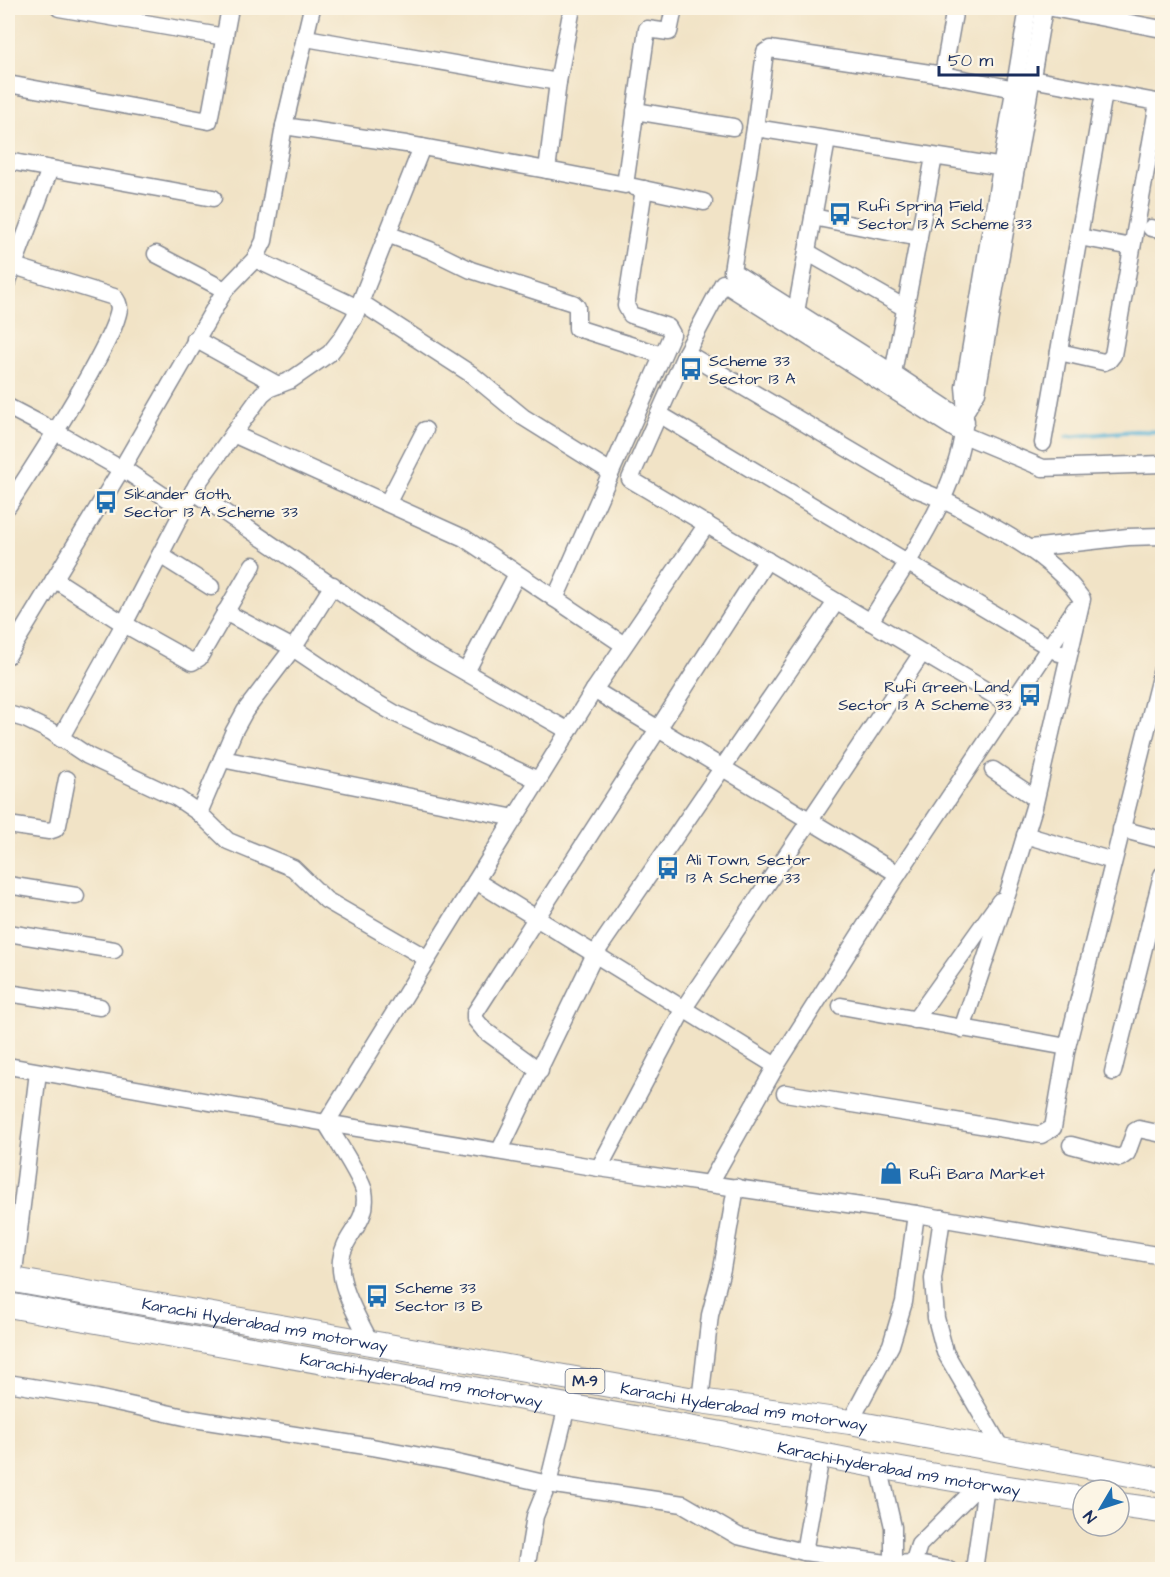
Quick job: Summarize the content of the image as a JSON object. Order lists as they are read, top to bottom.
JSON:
{
  "streets": {
    "highway": ["Karachi Hyderabad m9 motorway", "Karachi-hyderabad m9 motorway", "M-9"]
  },
  "places": {
    "bus stop": [
      "Rufi Spring Field, Sector 13 A Scheme 33",
      "Scheme 33 Sector 13 A",
      "Sikander Goth, Sector 13 A Scheme 33",
      "Rufi Green Land, Sector 13 A Scheme 33",
      "Ali Town, Sector 13 A Scheme 33",
      "Scheme 33 Sector 13 B"
    ],
    "shop": ["Rufi Bara Market"]
  },
  "scale_bar": "50 m",
  "north": "bottom left"
}
